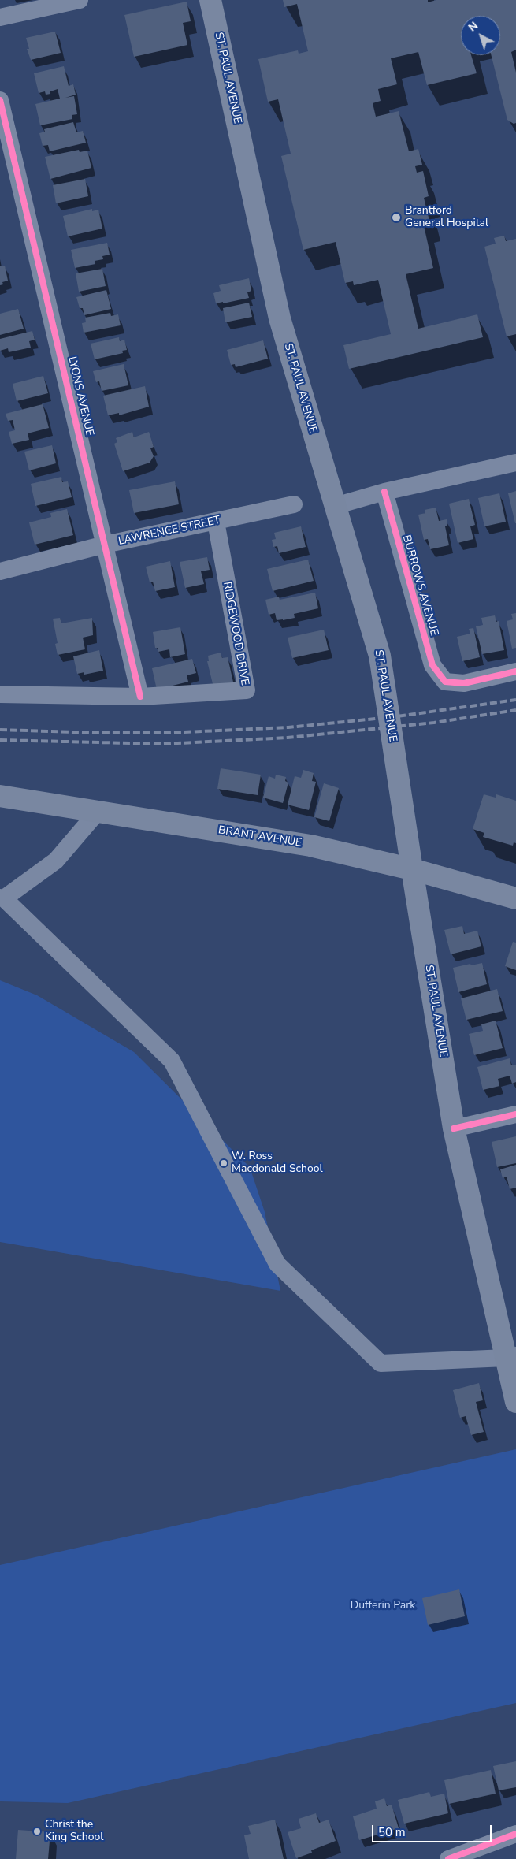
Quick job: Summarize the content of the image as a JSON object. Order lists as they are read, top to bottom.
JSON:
{
  "streets": {
    "main road": ["ST. PAUL AVENUE", "BRANT AVENUE"],
    "street": [
      "LYONS AVENUE",
      "LAWRENCE STREET",
      "BURROWS AVENUE",
      "RIDGEWOOD DRIVE"
    ]
  },
  "crossings": [
    ["ST. PAUL AVENUE", "BRANT AVENUE"],
    ["LYONS AVENUE", "LAWRENCE STREET"],
    ["LYONS AVENUE", "RIDGEWOOD DRIVE"],
    ["LAWRENCE STREET", "RIDGEWOOD DRIVE"]
  ],
  "parks": ["Dufferin Park"],
  "places": ["Brantford General Hospital", "W. Ross Macdonald School", "Christ the King School"],
  "scale_bar": "50 m",
  "north": "top left"
}
